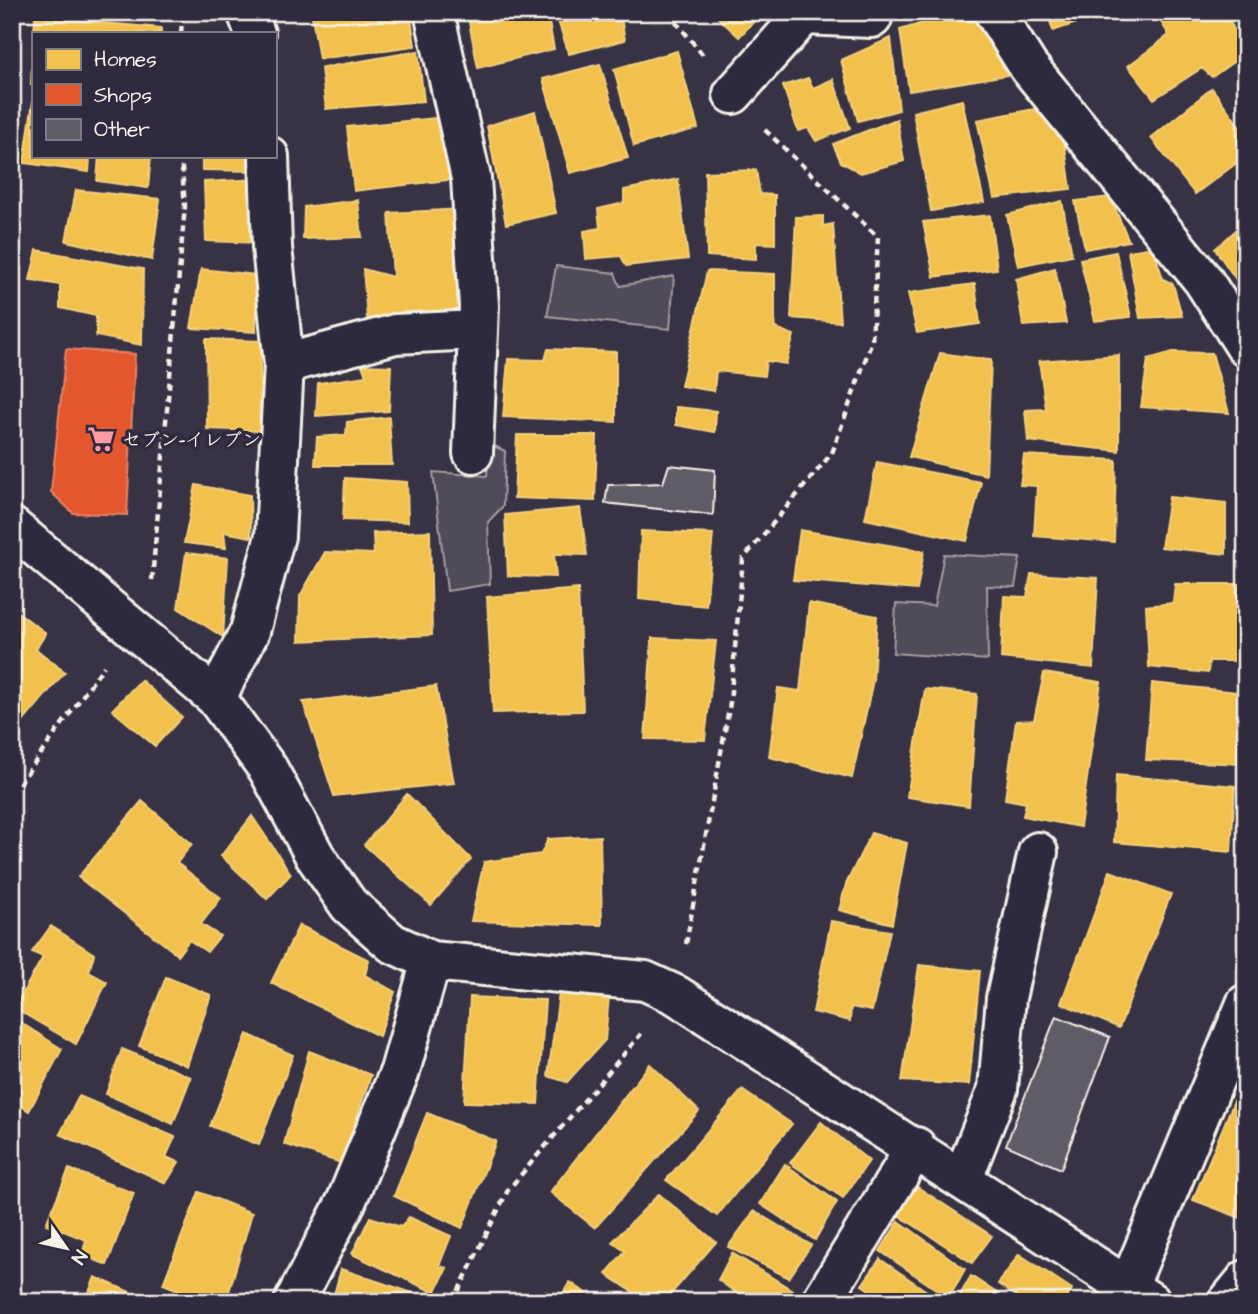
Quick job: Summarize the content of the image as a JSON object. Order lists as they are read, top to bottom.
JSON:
{
  "places": {
    "supermarket": ["セブン-イレブン"]
  },
  "legend": ["Homes", "Shops", "Other"],
  "north": "bottom right"
}
